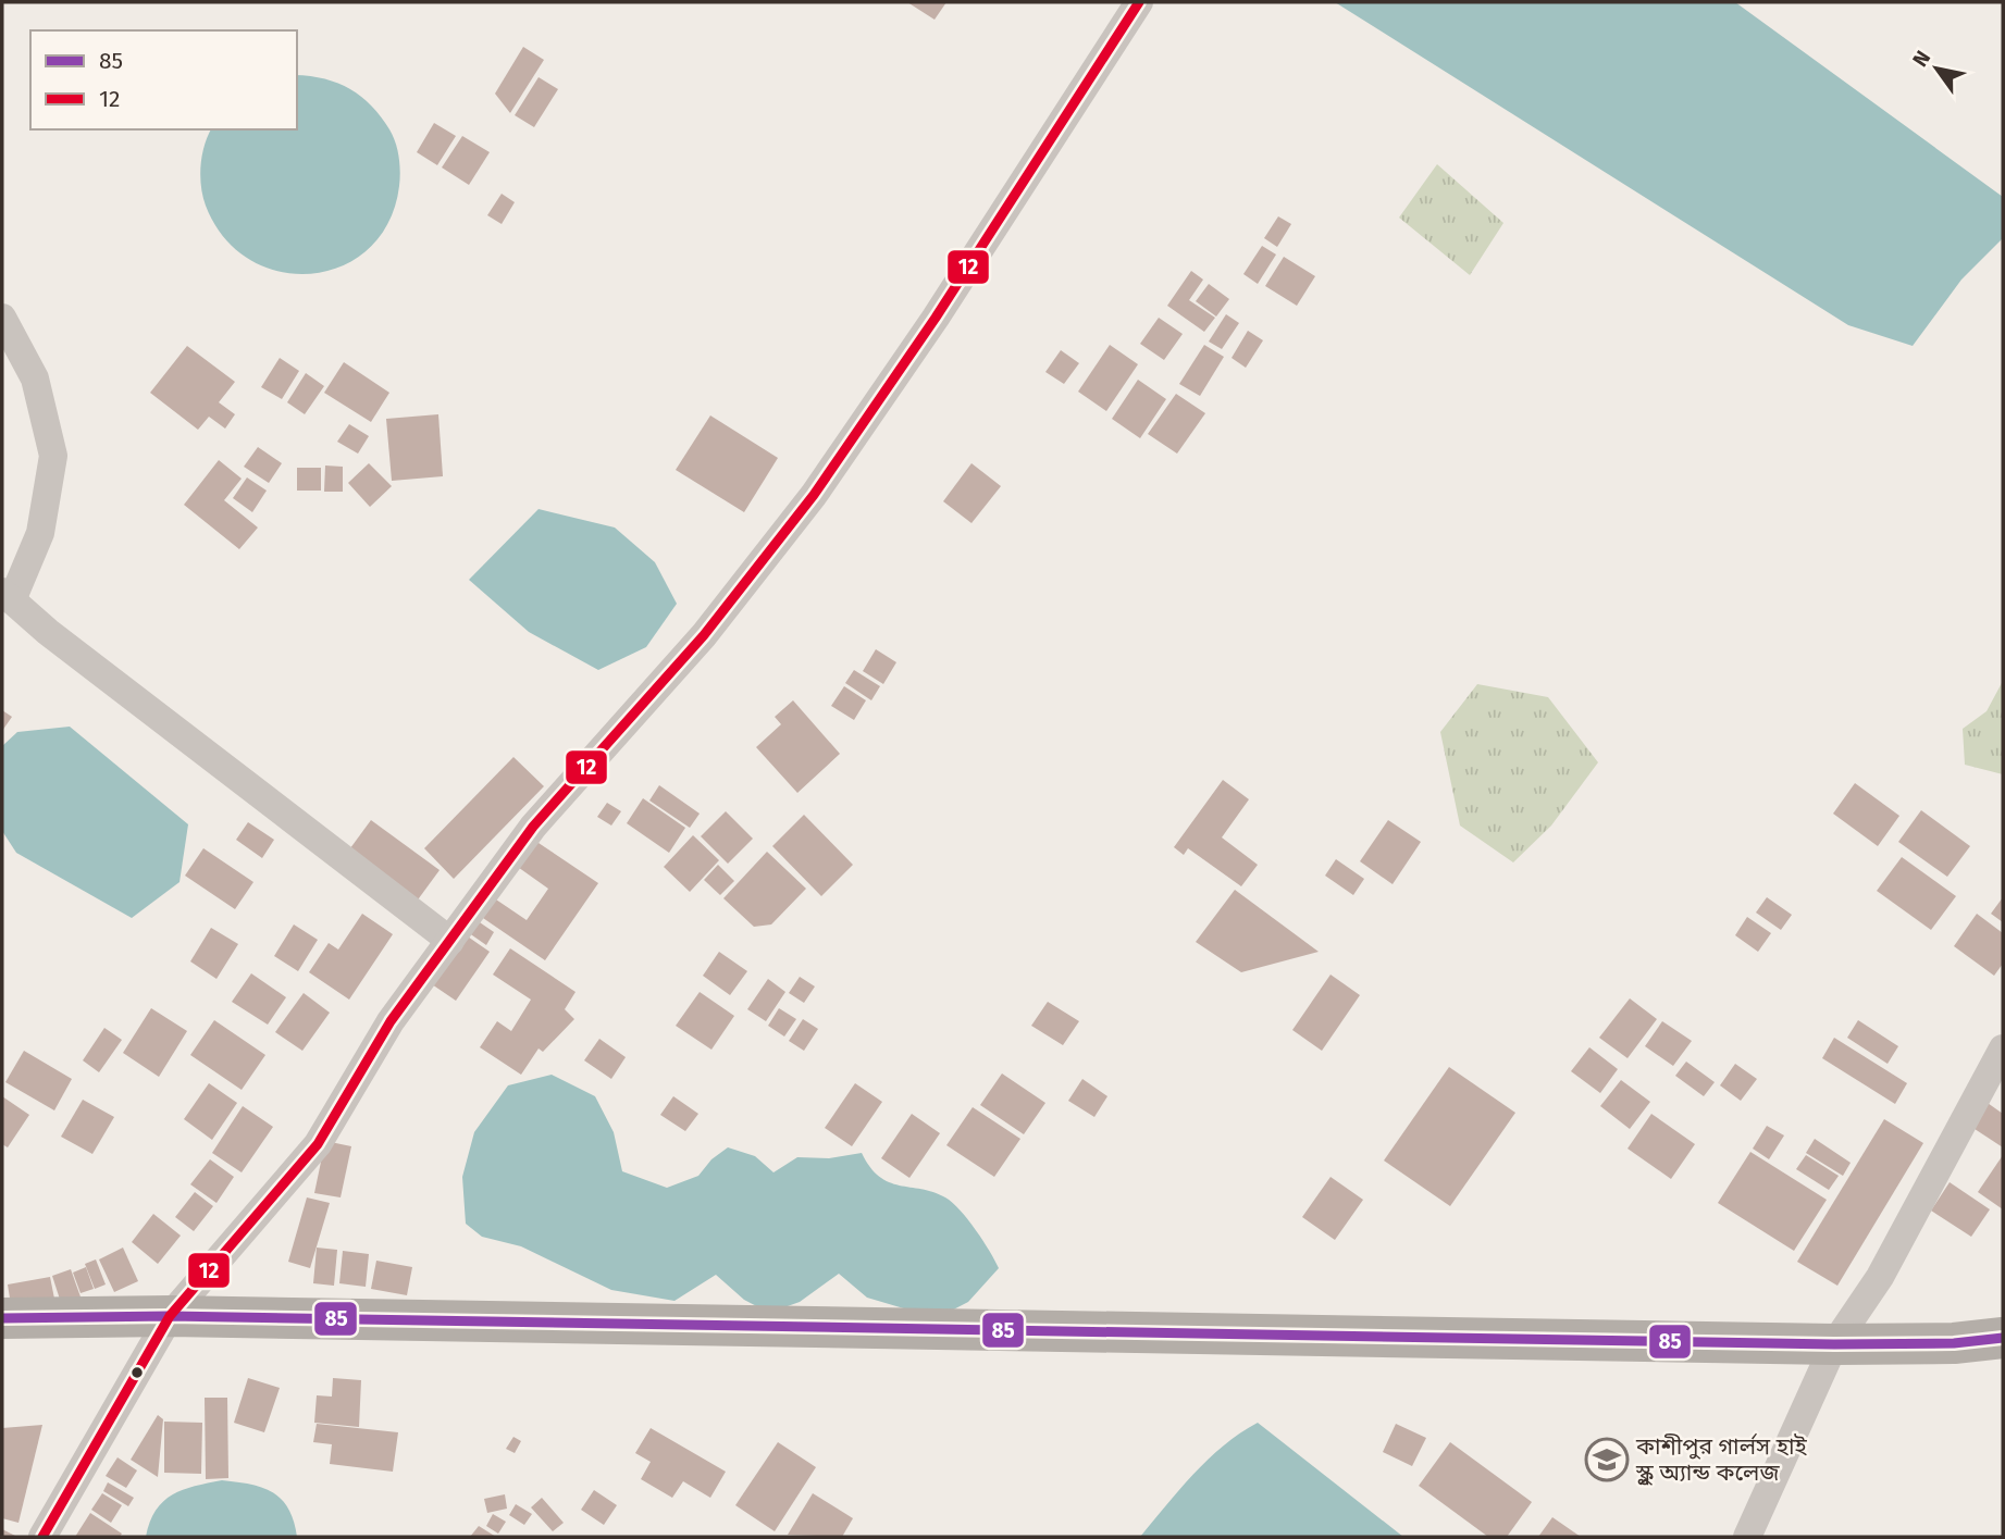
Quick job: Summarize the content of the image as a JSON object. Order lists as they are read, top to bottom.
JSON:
{
  "places": {
    "school or university": ["কাশীপুর গার্লস হাই স্কুল অ্যান্ড কলেজ"]
  },
  "lines": ["transit line 12", "transit line 85"],
  "legend": ["85", "12"],
  "north": "top left"
}
